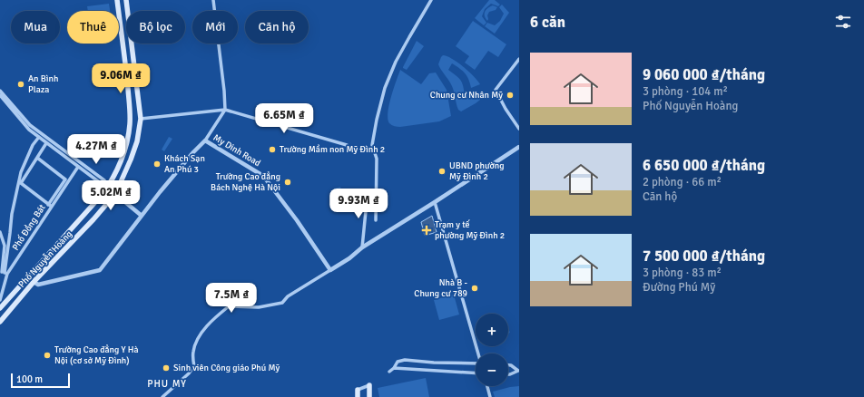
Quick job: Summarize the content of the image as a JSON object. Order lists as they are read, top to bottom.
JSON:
{
  "streets": {
    "main road": ["Phố Nguyễn Hoàng"],
    "street": ["My Dinh Road", "Phố Đồng Bát"]
  },
  "crossings": [
    ["My Dinh Road", "Phố Nguyễn Hoàng"]
  ],
  "districts": ["PHU MY"],
  "places": {
    "other": [
      "An Bình Plaza",
      "Chung cư Nhân Mỹ",
      "Trường Mầm non Mỹ Đình 2",
      "Khách Sạn An Phú 3",
      "UBND phường Mỹ Đình 2",
      "Trường Cao đẳng Bách Nghệ Hà Nội",
      "Nhà B - Chung cư 789",
      "Trường Cao đẳng Y Hà Nội (cơ sở Mỹ Đình)",
      "Sinh viên Công giáo Phú Mỹ"
    ],
    "health": ["Trạm y tế phường Mỹ Đình 2"]
  },
  "scale_bar": "100 m",
  "page": {
    "heading": "6 căn",
    "chip": [
      "Mua",
      "Thuê",
      "Bộ lọc",
      "Mới",
      "Căn hộ"
    ],
    "list": [
      {
        "name": "9 060 000 ₫/tháng",
        "note": "3 phòng · 104 m² · Phố Nguyễn Hoàng"
      },
      {
        "name": "6 650 000 ₫/tháng",
        "note": "2 phòng · 66 m² · Căn hộ"
      },
      {
        "name": "7 500 000 ₫/tháng",
        "note": "3 phòng · 83 m² · Đường Phú Mỹ"
      }
    ],
    "price": [
      "9.06M ₫",
      "6.65M ₫",
      "4.27M ₫",
      "5.02M ₫",
      "9.93M ₫",
      "7.5M ₫"
    ],
    "map_buttons": ["+", "−"],
    "scale": "100 m"
  }
}
